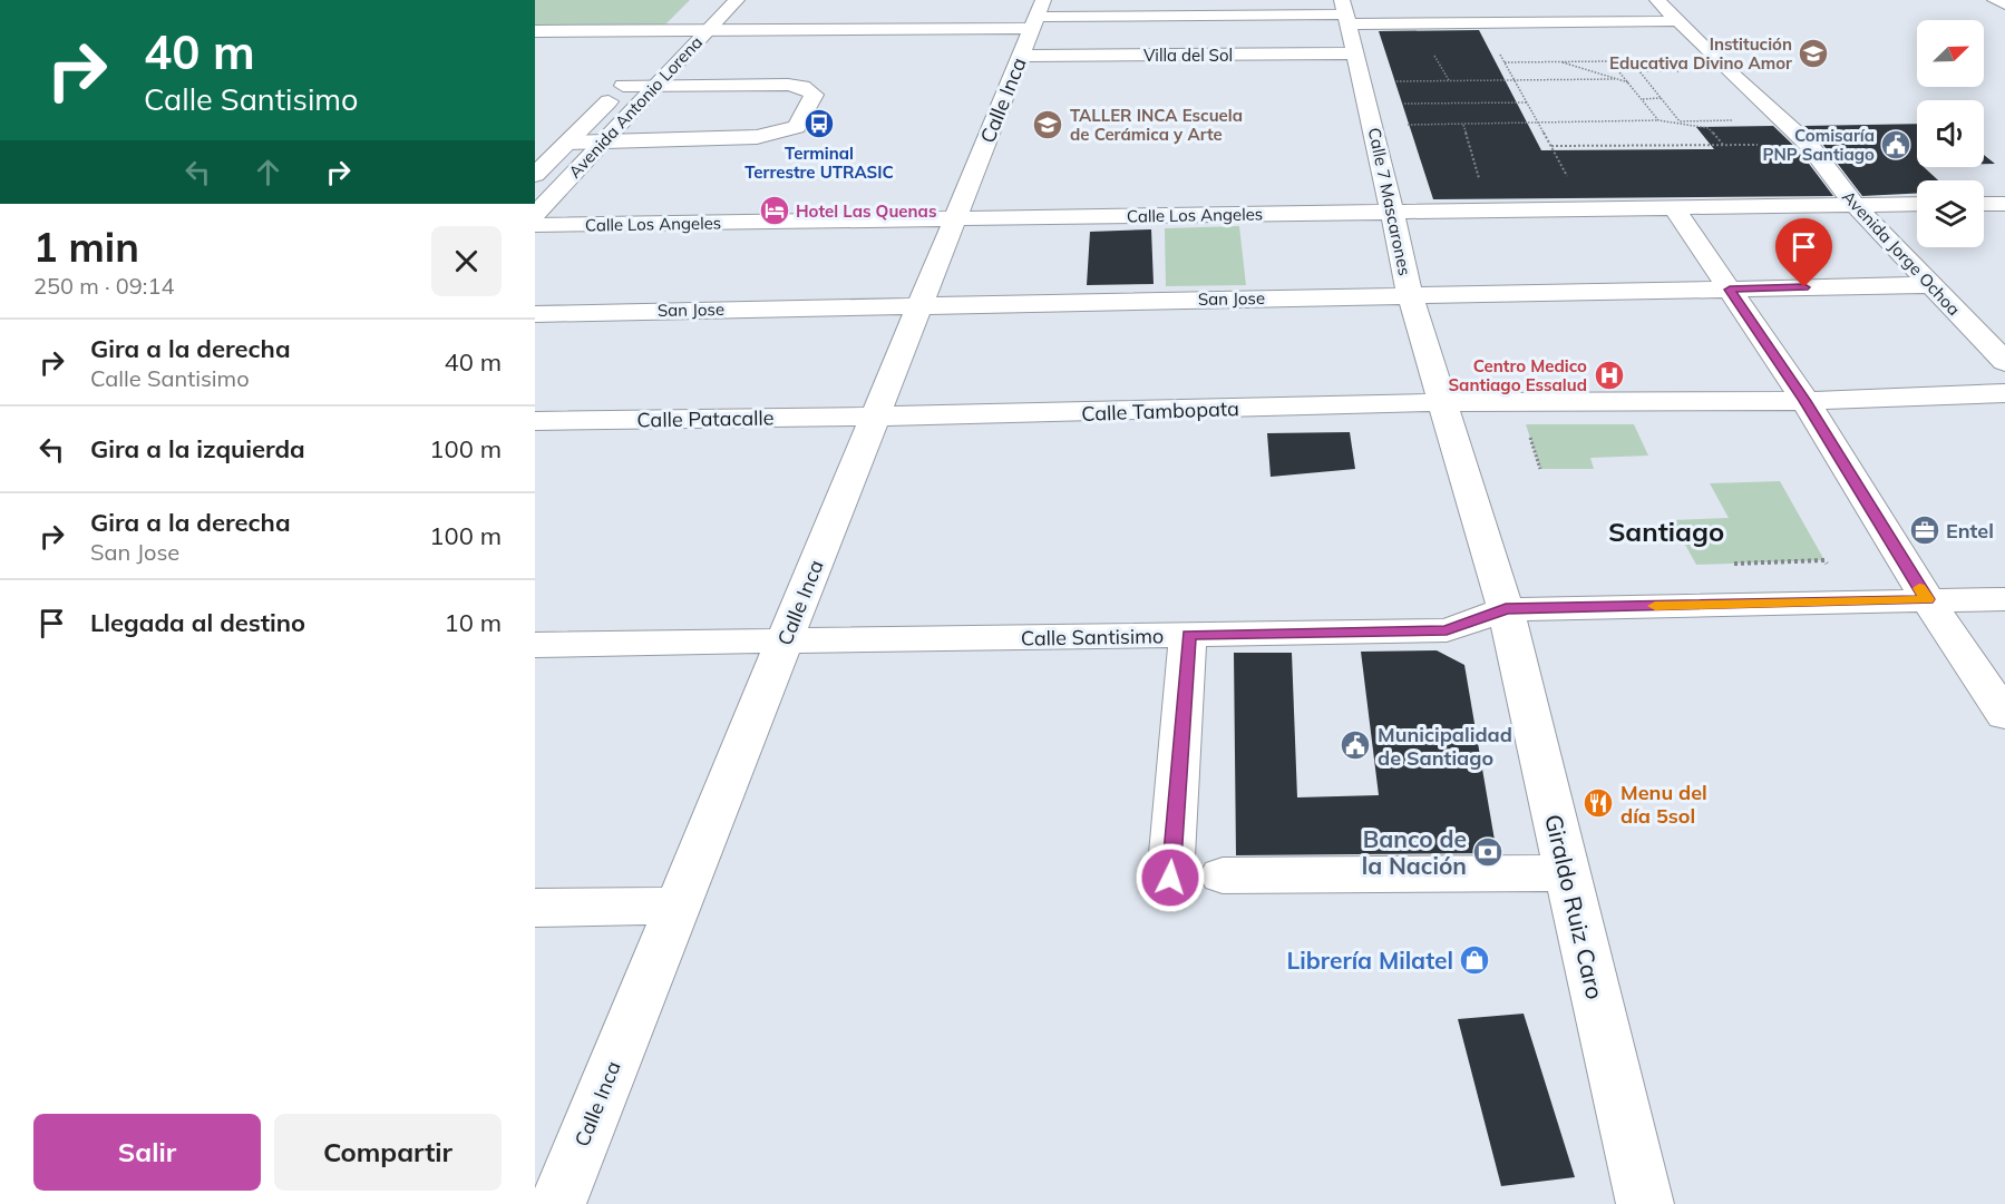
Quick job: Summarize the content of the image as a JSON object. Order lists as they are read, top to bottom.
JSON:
{
  "streets": {
    "main road": [
      "Villa del Sol",
      "Calle Inca",
      "Avenida Antonio Lorena",
      "Calle 7 Mascarones",
      "Calle Los Angeles",
      "Avenida Jorge Ochoa",
      "San Jose",
      "Calle Tambopata",
      "Calle Patacalle",
      "Calle Santisimo",
      "Giraldo Ruiz Caro"
    ]
  },
  "crossings": [
    ["Villa del Sol", "Calle Inca"],
    ["Villa del Sol", "Calle 7 Mascarones"],
    ["Calle Inca", "Calle Los Angeles"],
    ["Calle Inca", "San Jose"],
    ["Calle Inca", "Calle Tambopata"],
    ["Calle Inca", "Calle Patacalle"],
    ["Calle Inca", "Calle Santisimo"],
    ["Calle 7 Mascarones", "Calle Los Angeles"],
    ["Calle 7 Mascarones", "San Jose"],
    ["Calle 7 Mascarones", "Calle Tambopata"],
    ["Calle 7 Mascarones", "Calle Santisimo"],
    ["Calle 7 Mascarones", "Giraldo Ruiz Caro"],
    ["Calle Los Angeles", "Avenida Jorge Ochoa"],
    ["Avenida Jorge Ochoa", "San Jose"],
    ["Calle Tambopata", "Calle Patacalle"],
    ["Calle Santisimo", "Giraldo Ruiz Caro"]
  ],
  "districts": ["Santiago"],
  "places": {
    "school or university": ["Institución Educativa Divino Amor", "TALLER INCA Escuela de Cerámica y Arte"],
    "bus stop": ["Terminal Terrestre UTRASIC"],
    "public building": ["Comisaría PNP Santiago", "Municipalidad de Santiago"],
    "hotel": ["Hotel Las Quenas"],
    "hospital": ["Centro Medico Santiago Essalud"],
    "office": ["Entel"],
    "restaurant": ["Menu del día 5sol"],
    "bank": ["Banco de la Nación"],
    "shop": ["Librería Milatel"]
  },
  "north": "top right",
  "page": {
    "turn": ["40 m", "Calle Santisimo"],
    "heading": ["1 min", "250 m · 09:14"],
    "list": [
      {
        "name": "Gira a la derecha",
        "note": "Calle Santisimo",
        "value": "40 m"
      },
      {
        "name": "Gira a la izquierda",
        "value": "100 m"
      },
      {
        "name": "Gira a la derecha",
        "note": "San Jose",
        "value": "100 m"
      },
      {
        "name": "Llegada al destino",
        "value": "10 m"
      }
    ],
    "buttons": ["Salir", "Compartir"]
  }
}
